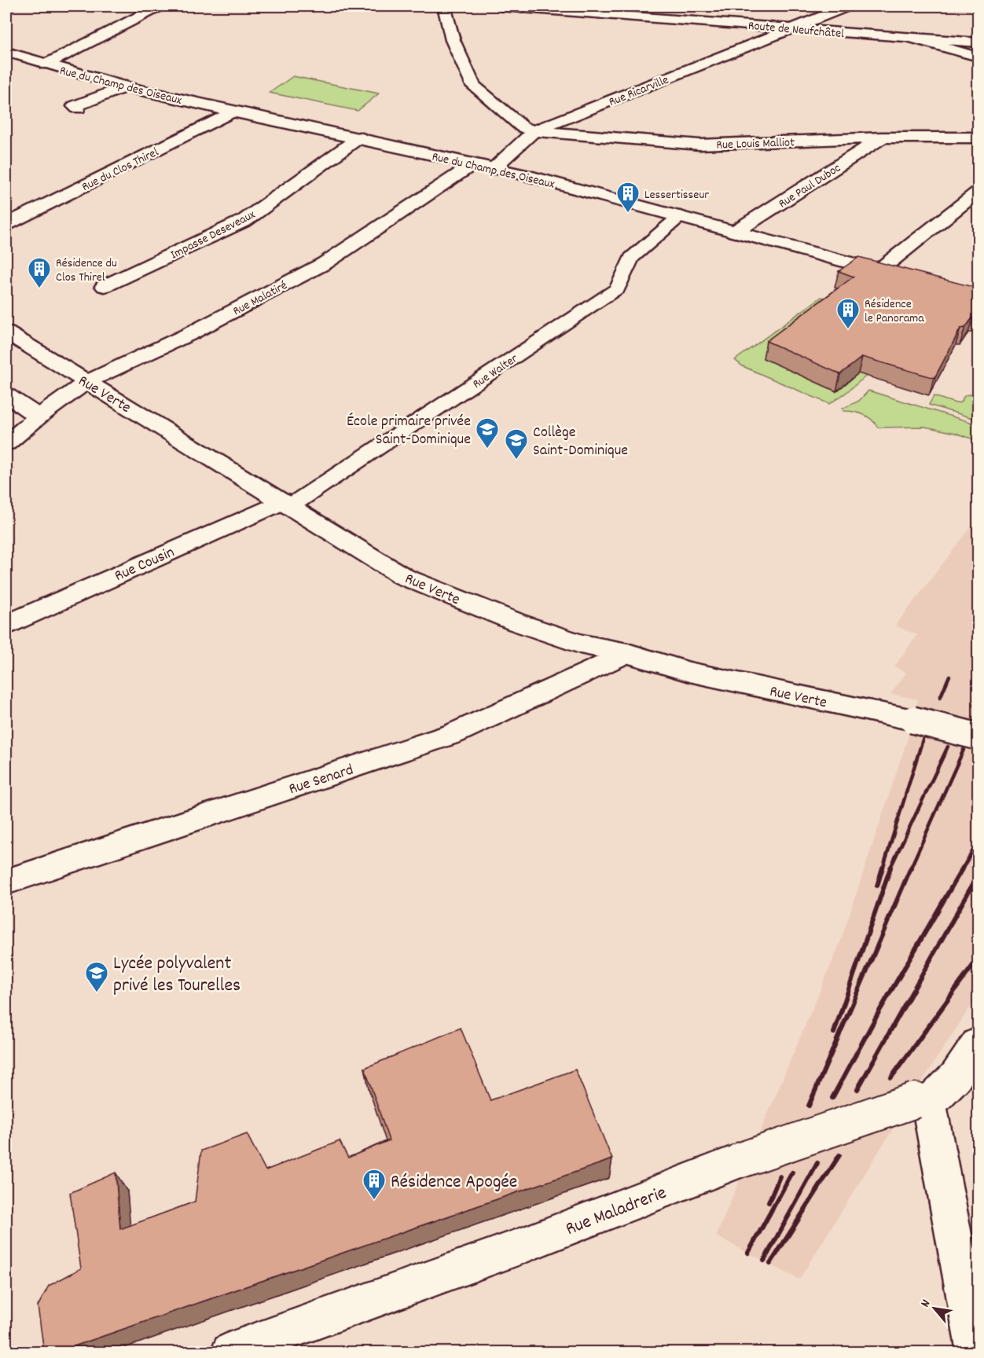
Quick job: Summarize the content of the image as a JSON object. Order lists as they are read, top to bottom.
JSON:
{
  "streets": {
    "street": [
      "Route de Neufchâtel",
      "Rue du Champ des Oiseaux",
      "Rue Ricarville",
      "Rue Louis Malliot",
      "Rue du Clos Thirel",
      "Rue Paul Duboc",
      "Impasse Deseveaux",
      "Rue Malatiré",
      "Rue Walter",
      "Rue Verte",
      "Rue Cousin",
      "Rue Senard",
      "Rue Maladrerie"
    ]
  },
  "crossings": [
    ["Route de Neufchâtel", "Rue Ricarville"],
    ["Rue du Champ des Oiseaux", "Rue Ricarville"],
    ["Rue du Champ des Oiseaux", "Rue du Clos Thirel"],
    ["Rue du Champ des Oiseaux", "Rue Paul Duboc"],
    ["Rue du Champ des Oiseaux", "Impasse Deseveaux"],
    ["Rue du Champ des Oiseaux", "Rue Malatiré"],
    ["Rue du Champ des Oiseaux", "Rue Walter"],
    ["Rue Ricarville", "Rue Louis Malliot"],
    ["Rue Louis Malliot", "Rue Paul Duboc"],
    ["Rue Malatiré", "Rue Verte"],
    ["Rue Walter", "Rue Verte"],
    ["Rue Walter", "Rue Cousin"],
    ["Rue Verte", "Rue Cousin"],
    ["Rue Verte", "Rue Senard"]
  ],
  "places": {
    "building": [
      "Lessertisseur",
      "Résidence du Clos Thirel",
      "Résidence le Panorama",
      "Résidence Apogée"
    ],
    "school or university": ["École primaire privée Saint-Dominique", "Collège Saint-Dominique", "Lycée polyvalent privé les Tourelles"]
  },
  "north": "top left"
}
